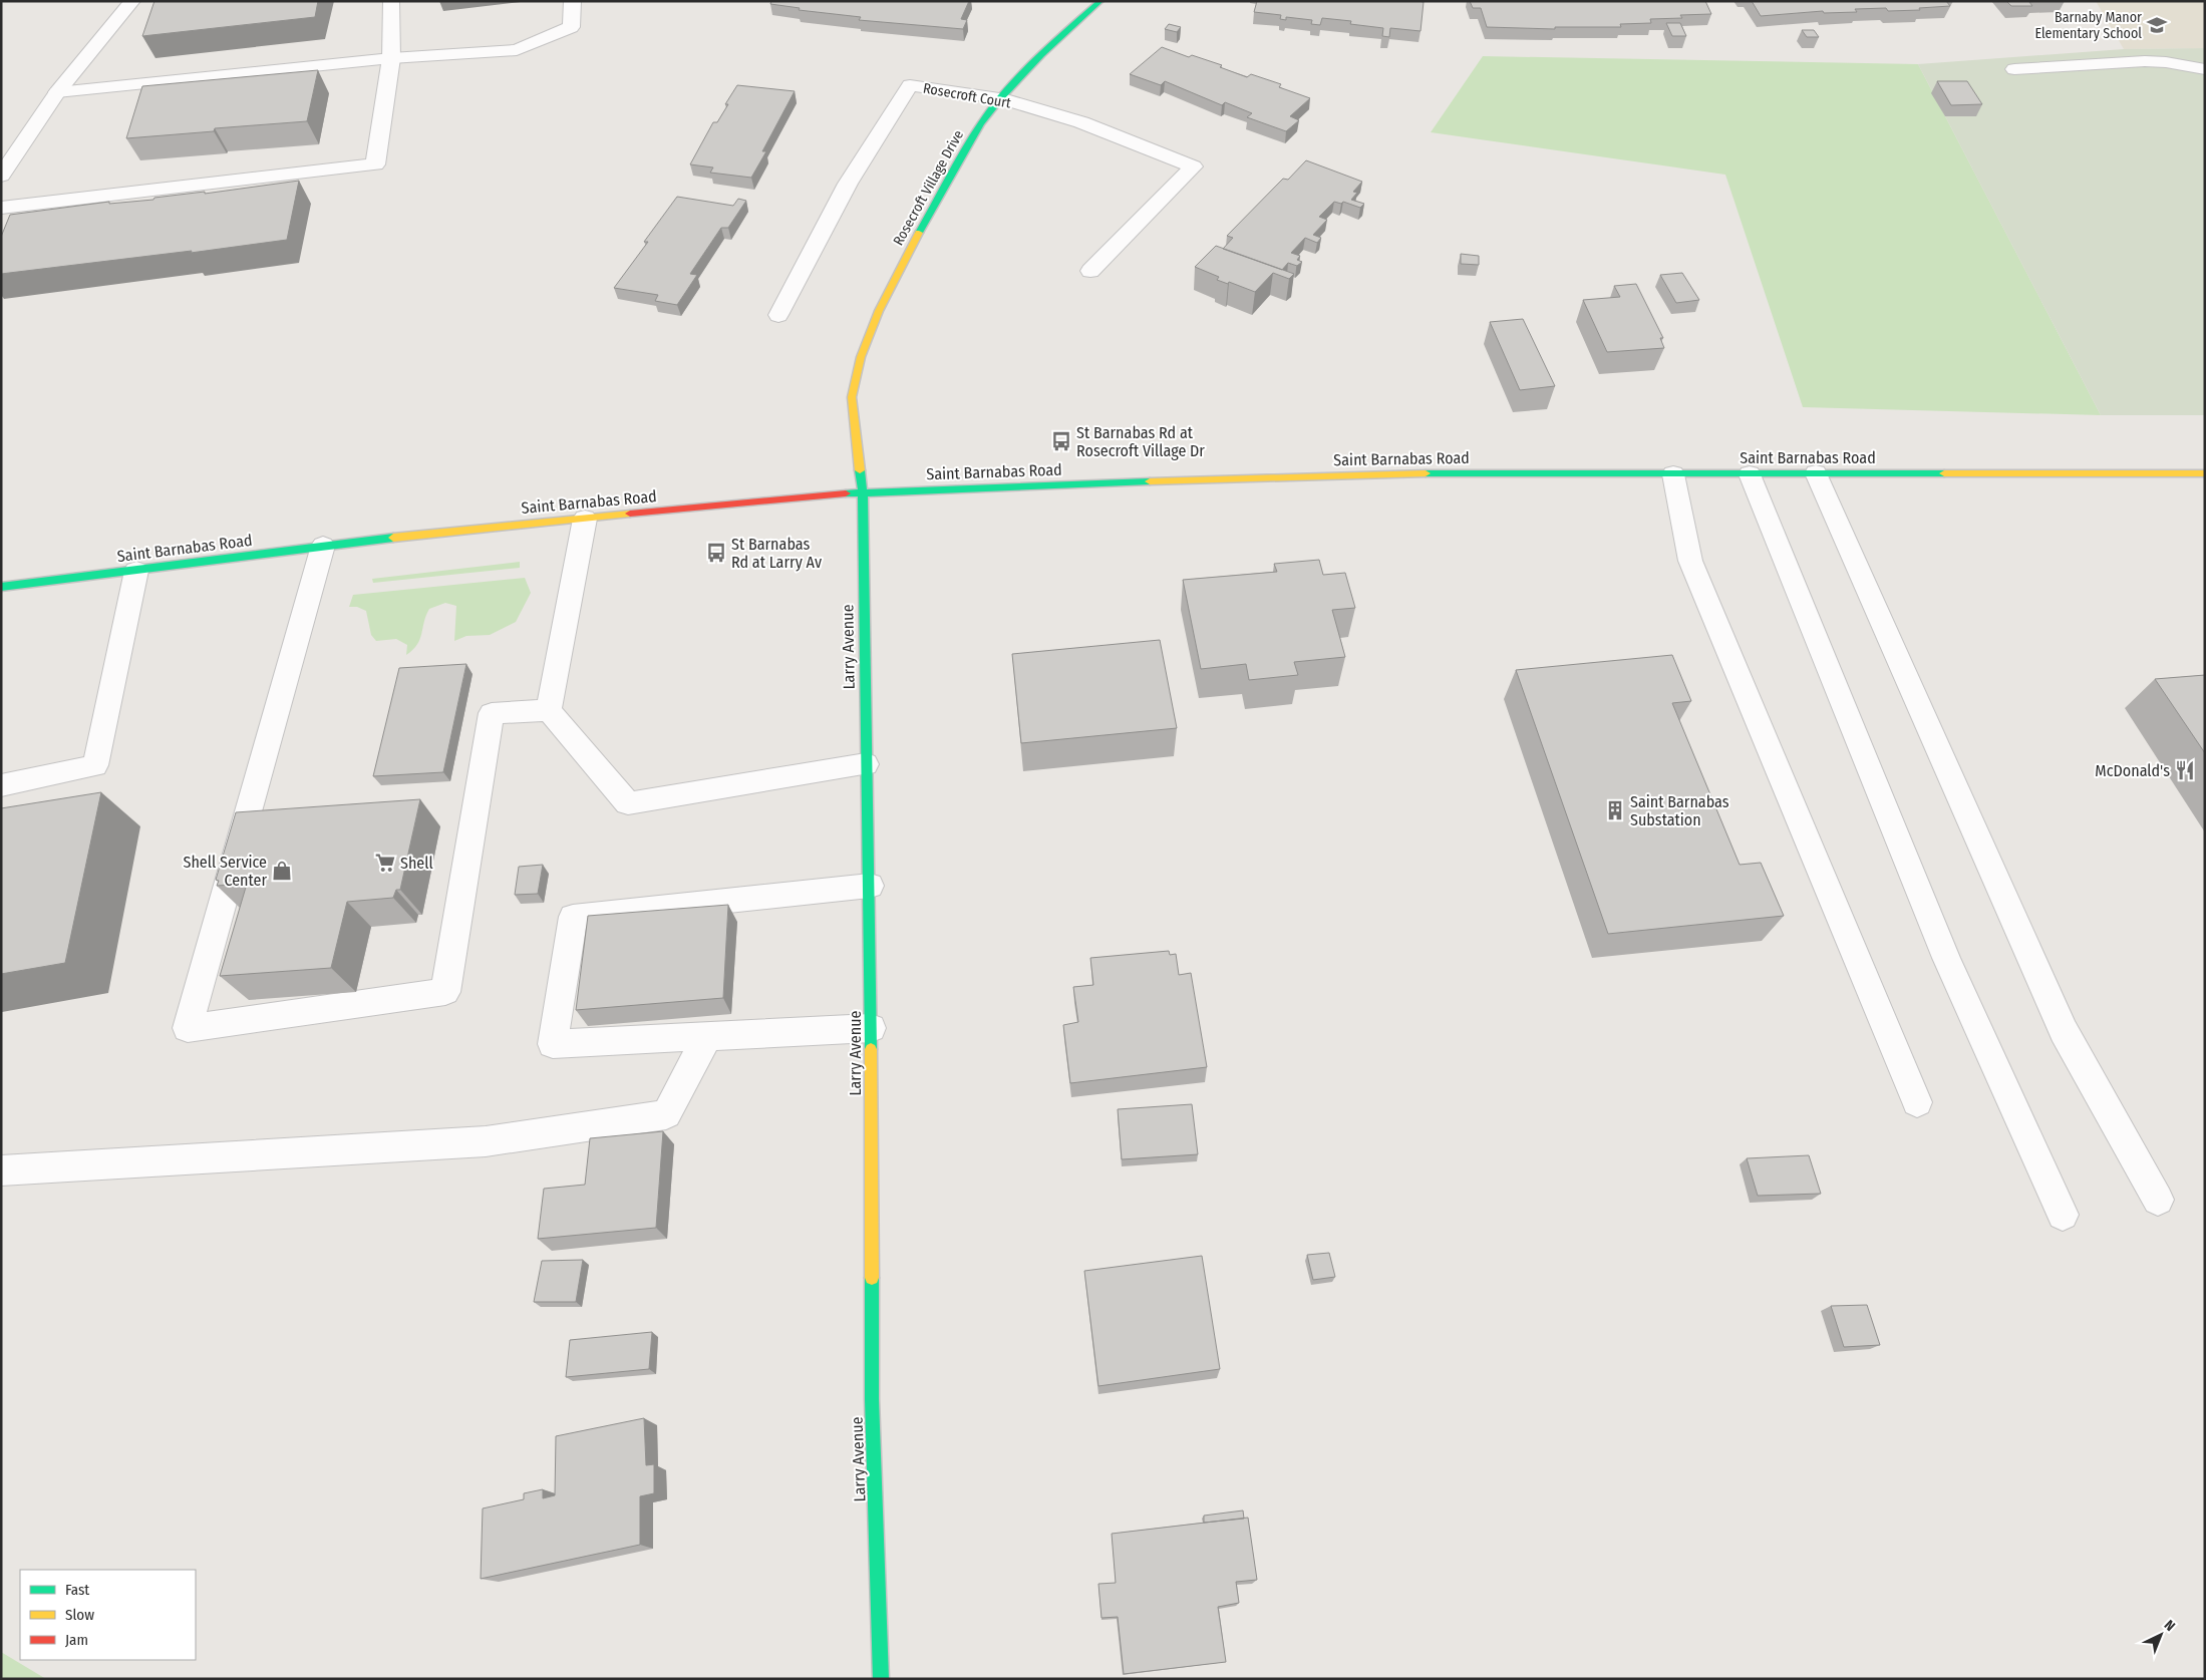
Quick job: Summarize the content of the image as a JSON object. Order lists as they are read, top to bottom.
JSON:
{
  "streets": {
    "main road": ["Rosecroft Village Drive", "Saint Barnabas Road", "Larry Avenue"],
    "street": ["Rosecroft Court"]
  },
  "crossings": [
    ["Rosecroft Court", "Rosecroft Village Drive"],
    ["Rosecroft Village Drive", "Larry Avenue"],
    ["Saint Barnabas Road", "Larry Avenue"]
  ],
  "places": {
    "school or university": ["Barnaby Manor Elementary School"],
    "bus stop": ["St Barnabas Rd at Rosecroft Village Dr", "St Barnabas Rd at Larry Av"],
    "restaurant": ["McDonald's"],
    "building": ["Saint Barnabas Substation"],
    "supermarket": ["Shell"],
    "shop": ["Shell Service Center"]
  },
  "legend": ["Fast", "Slow", "Jam"],
  "north": "top right"
}
